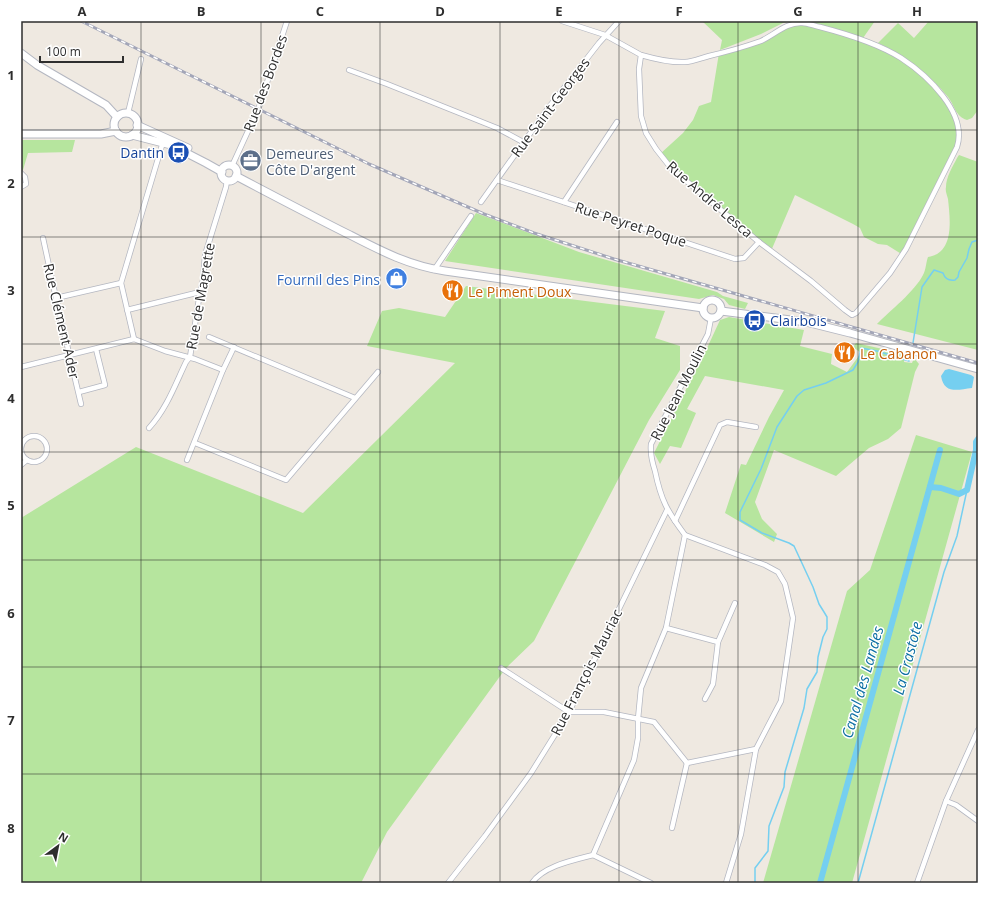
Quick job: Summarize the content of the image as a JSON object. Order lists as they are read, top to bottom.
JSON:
{
  "streets": {
    "street": [
      "Rue des Bordes",
      "Rue Saint-Georges",
      "Rue André Lesca",
      "Rue Peyret Poque",
      "Rue de Magrette",
      "Rue Clément Ader",
      "Rue Jean Moulin",
      "Rue François Mauriac"
    ]
  },
  "crossings": [
    ["Rue des Bordes", "Rue de Magrette"],
    ["Rue Saint-Georges", "Rue Peyret Poque"],
    ["Rue André Lesca", "Rue Peyret Poque"],
    ["Rue Jean Moulin", "Rue François Mauriac"]
  ],
  "water": ["La Crastote", "Canal des Landes"],
  "places": {
    "bus stop": ["Dantin", "Clairbois"],
    "office": ["Demeures Côte D'argent"],
    "shop": ["Fournil des Pins"],
    "restaurant": ["Le Piment Doux", "Le Cabanon"]
  },
  "scale_bar": "100 m",
  "north": "top right",
  "grid": {
    "columns": [
      "A",
      "B",
      "C",
      "D",
      "E",
      "F",
      "G",
      "H"
    ],
    "rows": [
      "1",
      "2",
      "3",
      "4",
      "5",
      "6",
      "7",
      "8"
    ]
  }
}
